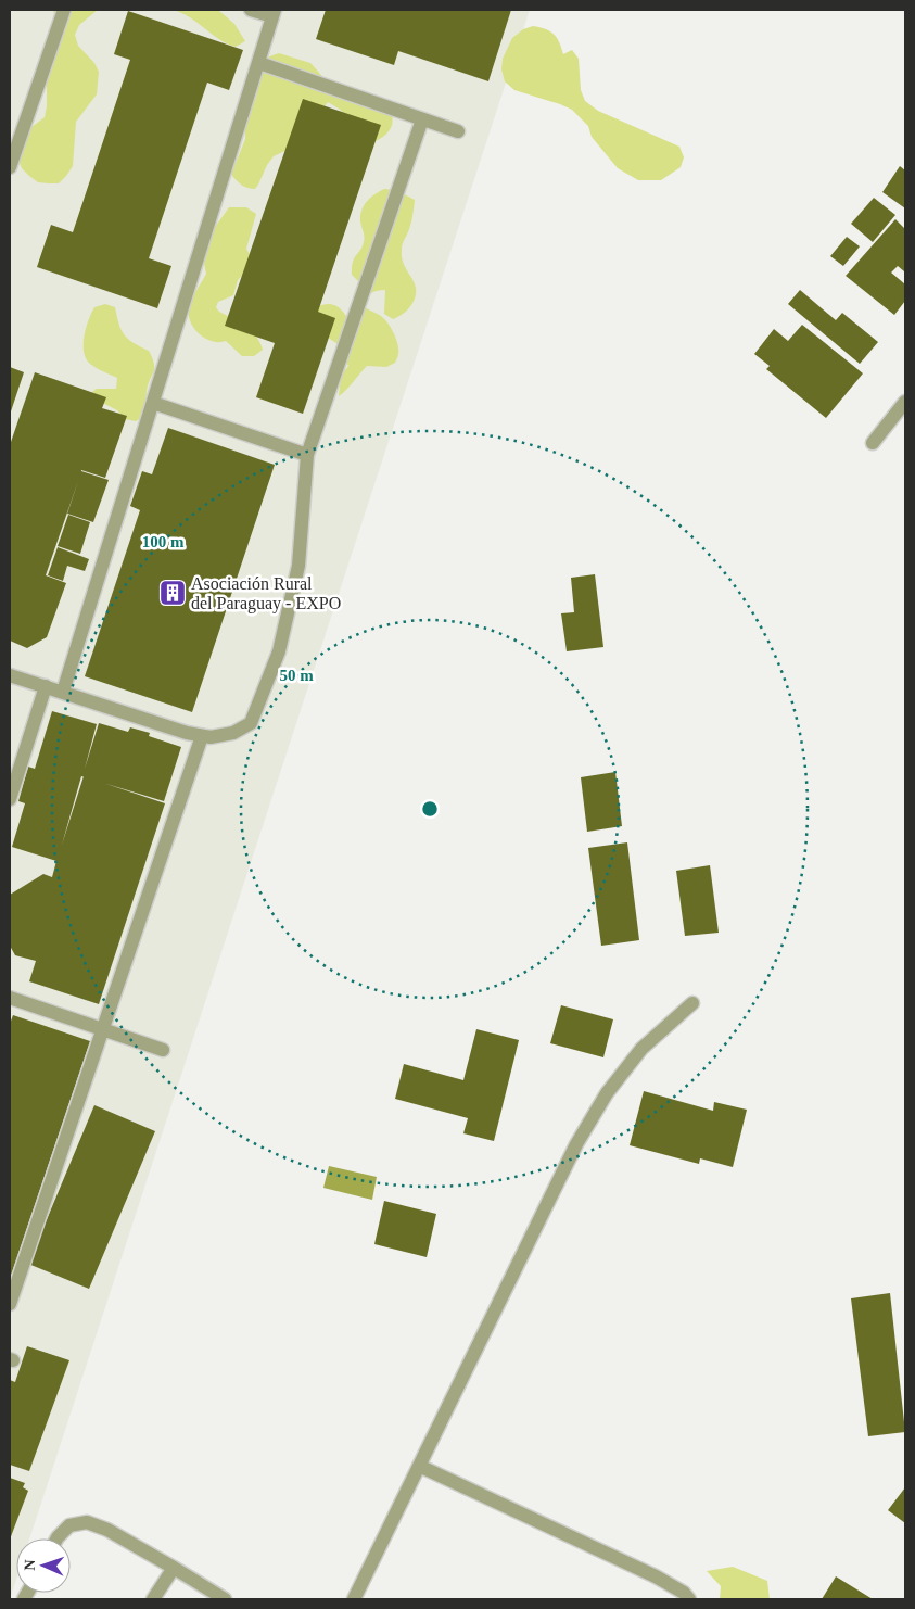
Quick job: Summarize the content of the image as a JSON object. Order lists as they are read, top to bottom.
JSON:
{
  "places": {
    "building": ["Asociación Rural del Paraguay - EXPO"]
  },
  "north": "left",
  "rings": ["100 m", "50 m"]
}
